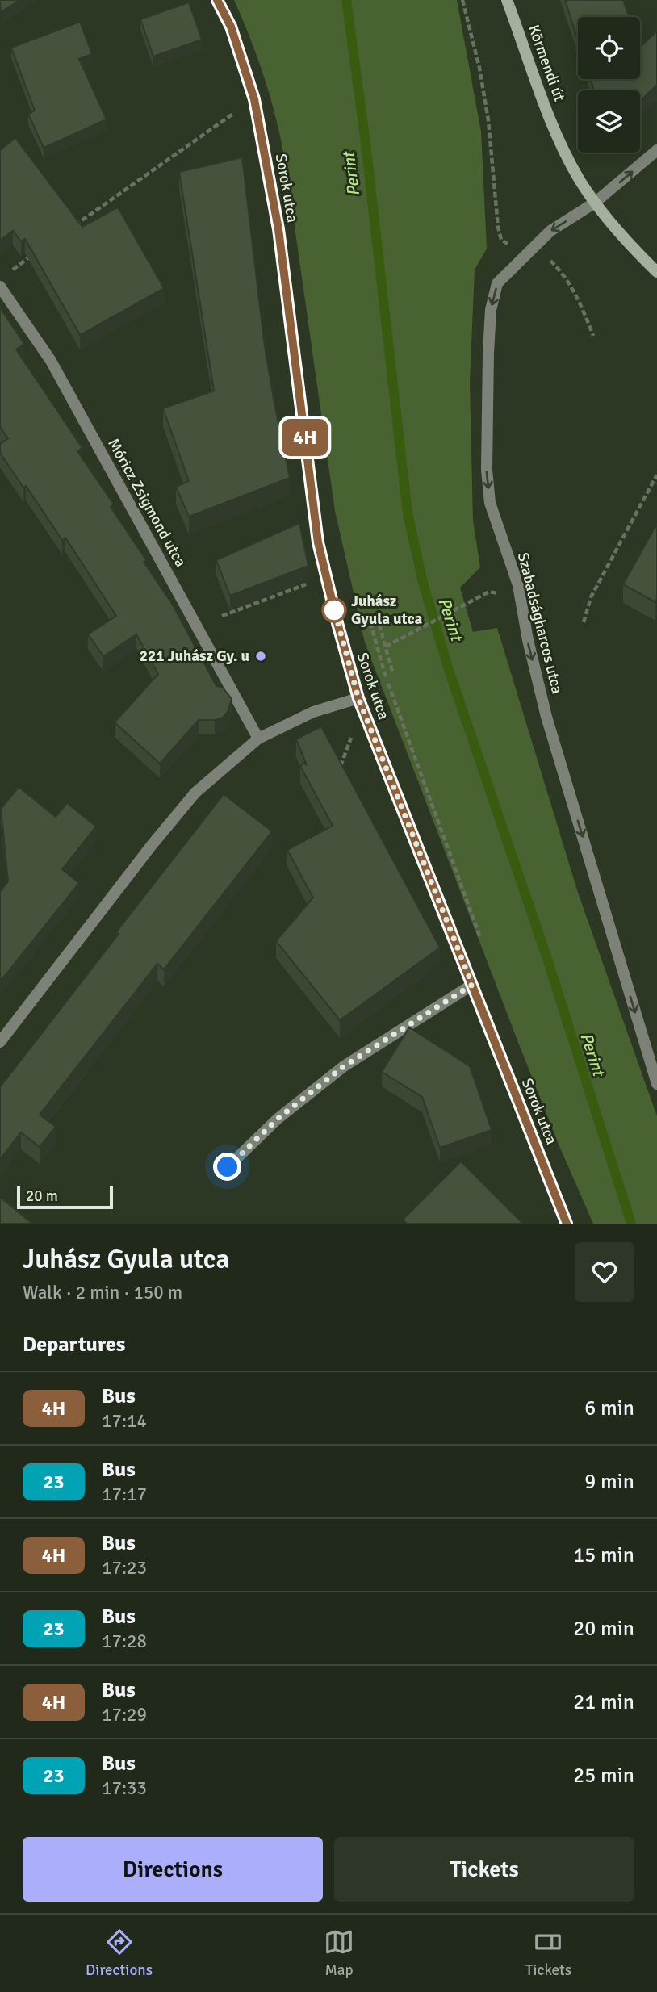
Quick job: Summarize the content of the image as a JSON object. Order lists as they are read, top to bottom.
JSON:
{
  "streets": {
    "street": [
      "Körmendi út",
      "Sorok utca",
      "Móricz Zsigmond utca",
      "Szabadságharcos utca"
    ]
  },
  "crossings": [
    ["Körmendi út", "Szabadságharcos utca"]
  ],
  "one_way": ["Szabadságharcos utca"],
  "water": ["Perint"],
  "places": ["Juhász Gyula utca", "221 Juhász Gy. u"],
  "lines": ["bus line 4H"],
  "scale_bar": "20 m",
  "page": {
    "on_map": "4H",
    "scale": "20 m",
    "heading": [
      ["Juhász Gyula utca", "Walk · 2 min · 150 m"],
      "Departures"
    ],
    "list": [
      {
        "mark": "4H",
        "name": "Bus",
        "note": "17:14",
        "value": "6 min"
      },
      {
        "mark": "23",
        "name": "Bus",
        "note": "17:17",
        "value": "9 min"
      },
      {
        "mark": "4H",
        "name": "Bus",
        "note": "17:23",
        "value": "15 min"
      },
      {
        "mark": "23",
        "name": "Bus",
        "note": "17:28",
        "value": "20 min"
      },
      {
        "mark": "4H",
        "name": "Bus",
        "note": "17:29",
        "value": "21 min"
      },
      {
        "mark": "23",
        "name": "Bus",
        "note": "17:33",
        "value": "25 min"
      }
    ],
    "buttons": ["Directions", "Tickets"],
    "tabs": ["Directions", "Map", "Tickets"]
  }
}
